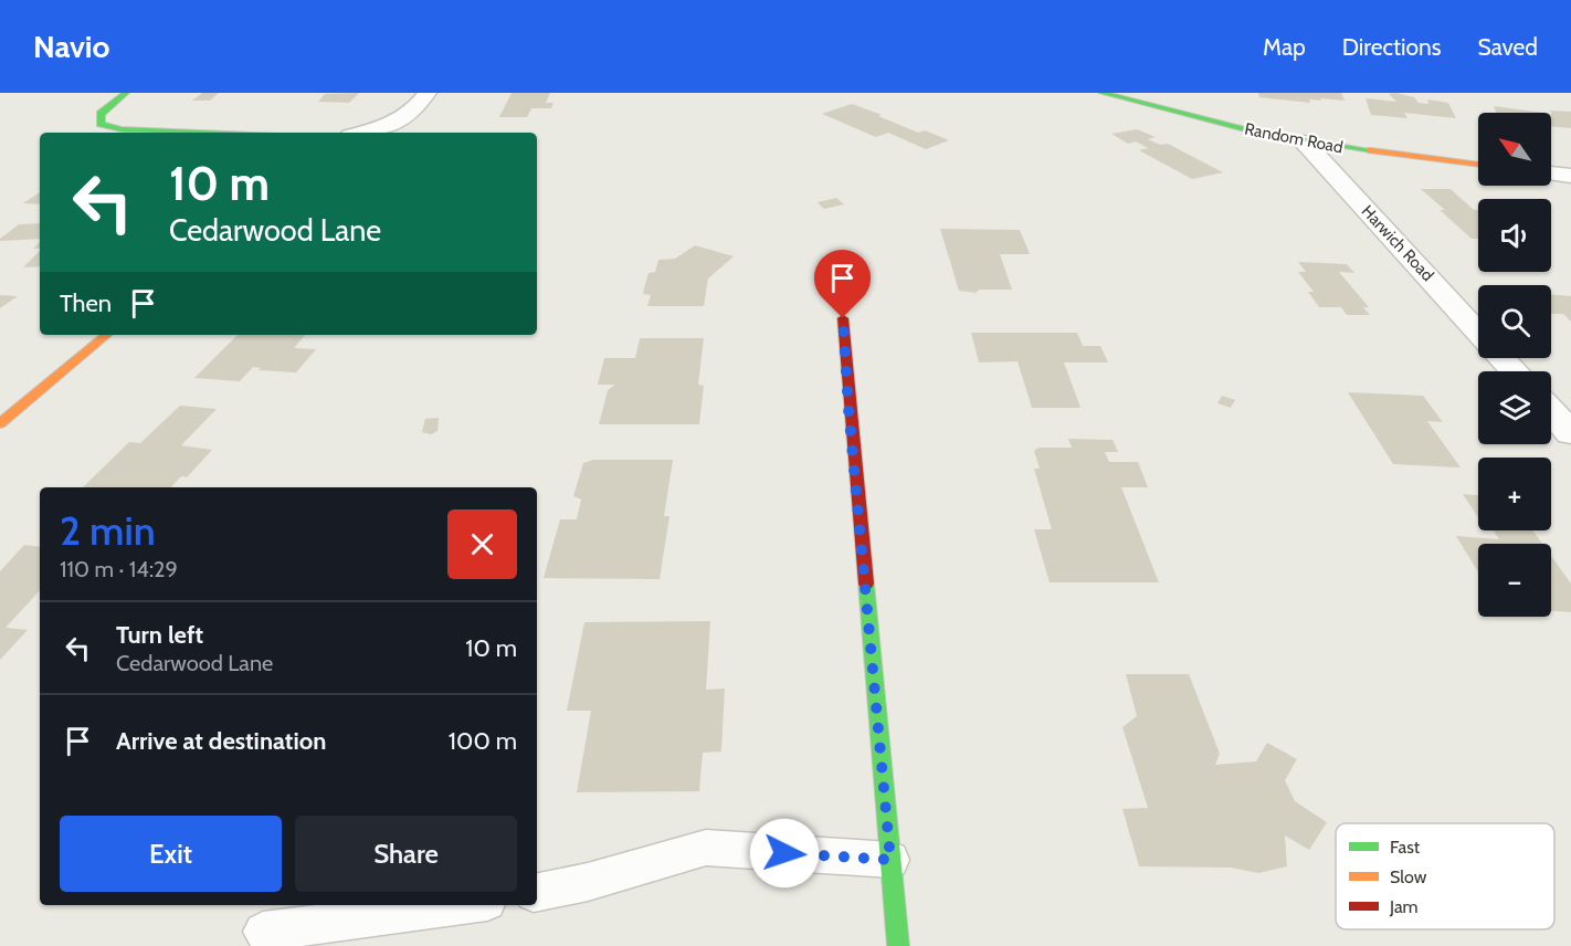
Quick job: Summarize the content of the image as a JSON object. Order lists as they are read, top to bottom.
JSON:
{
  "streets": {
    "street": ["Random Road", "Harwich Road"]
  },
  "crossings": [
    ["Random Road", "Harwich Road"]
  ],
  "legend": ["Fast", "Slow", "Jam"],
  "north": "top left",
  "page": {
    "header": "Navio",
    "nav": ["Map", "Directions", "Saved"],
    "map_buttons": ["+", "−"],
    "turn": ["10 m", "Cedarwood Lane"],
    "then": "Then",
    "heading": ["2 min", "110 m · 14:29"],
    "list": [
      {
        "name": "Turn left",
        "note": "Cedarwood Lane",
        "value": "10 m"
      },
      {
        "name": "Arrive at destination",
        "value": "100 m"
      }
    ],
    "buttons": ["Exit", "Share"]
  }
}
